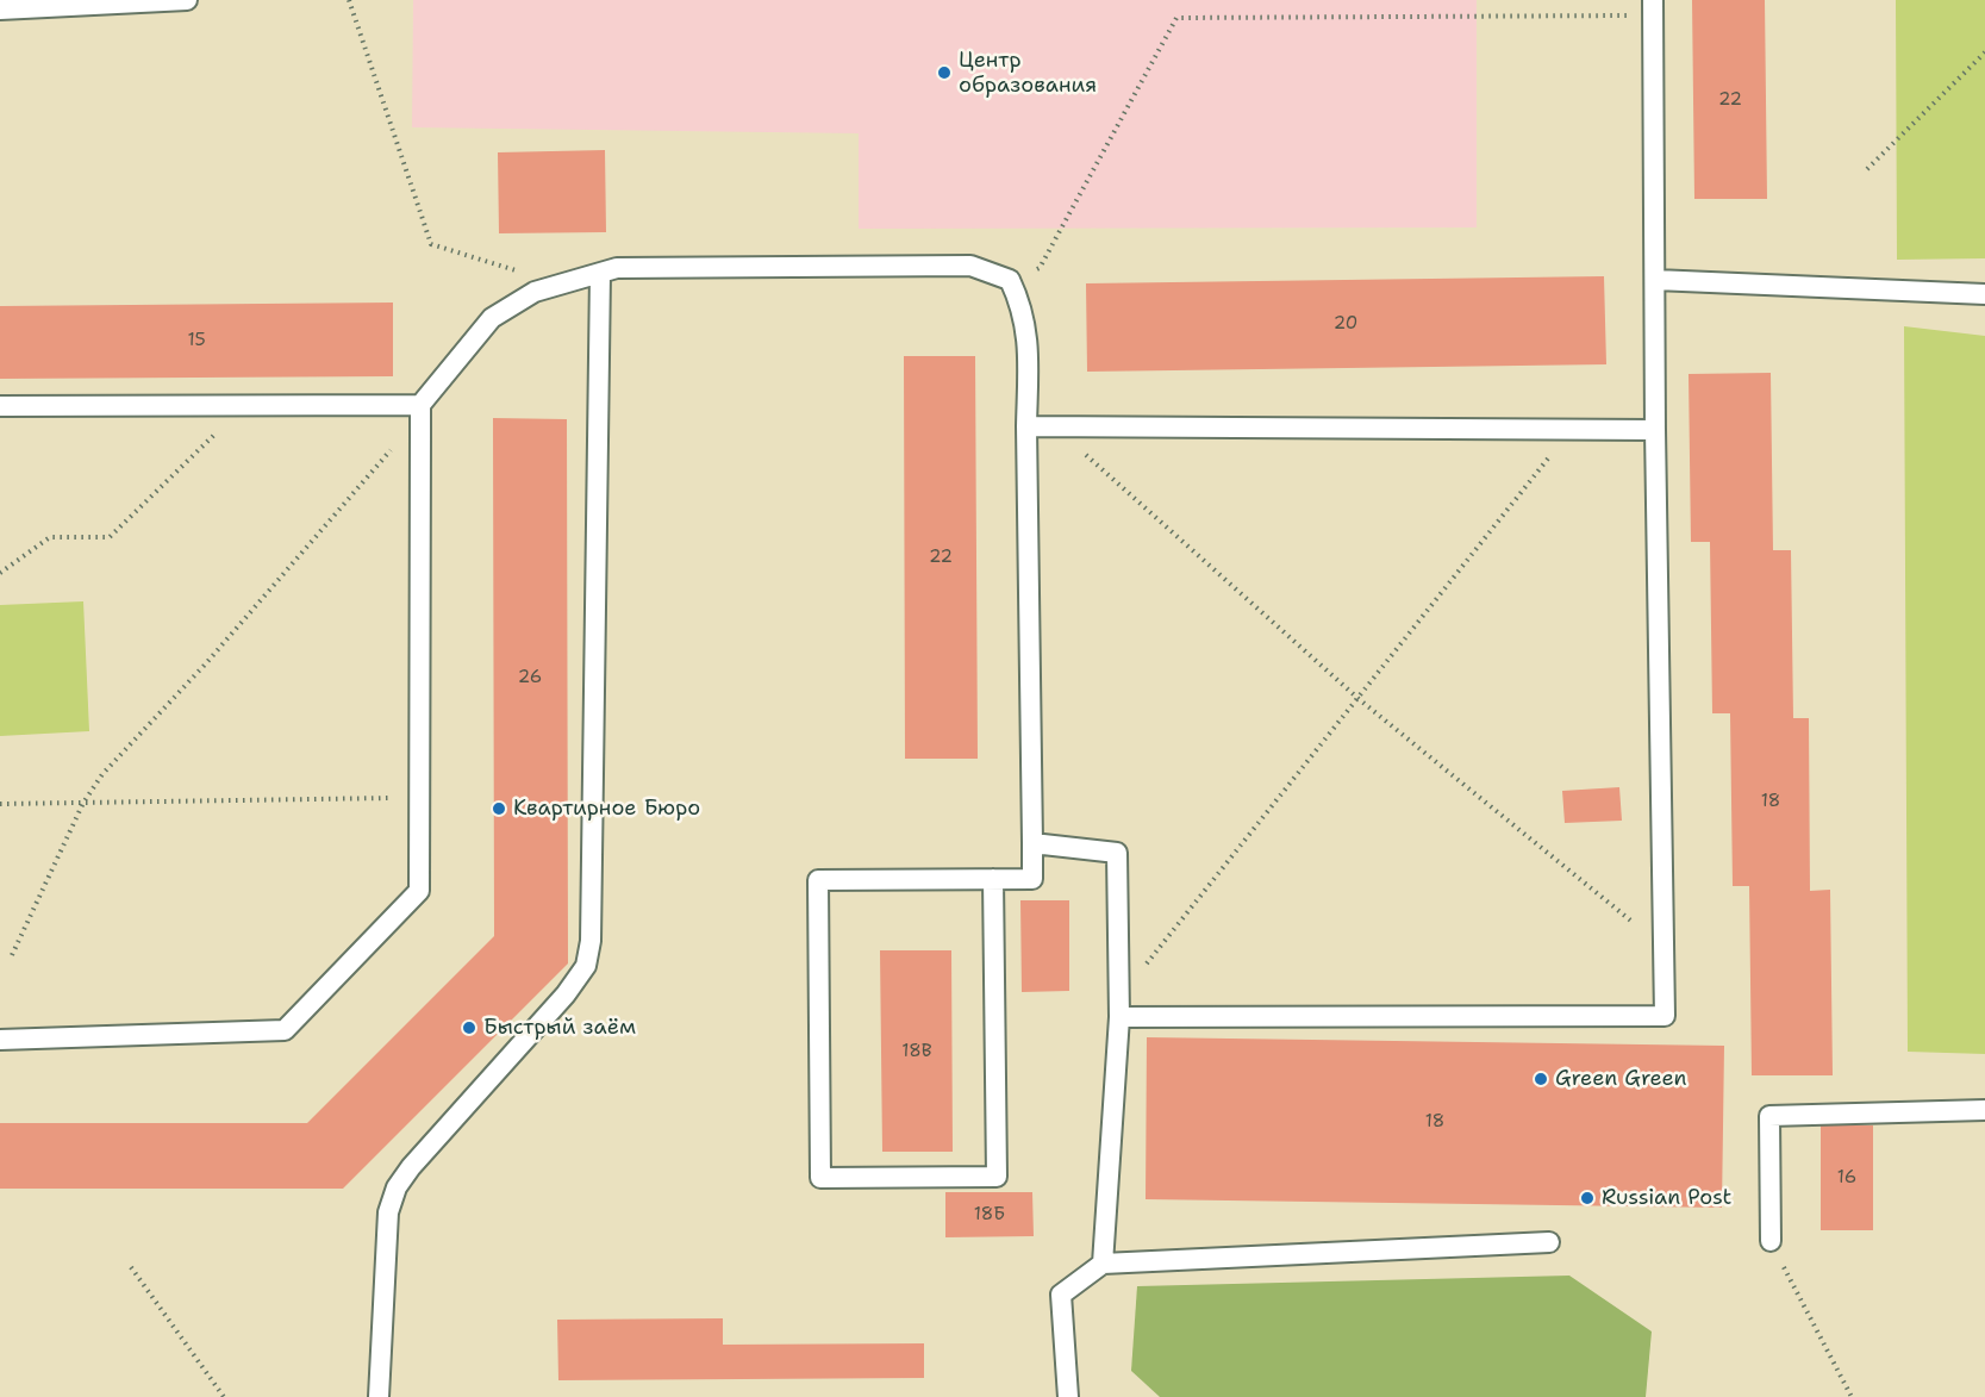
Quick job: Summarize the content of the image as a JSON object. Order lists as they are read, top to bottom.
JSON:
{
  "places": [
    "Центр образования",
    "Квартирное Бюро",
    "Быстрый заём",
    "Green Green",
    "Russian Post"
  ],
  "house_numbers": [
    "22",
    "20",
    "15",
    "22",
    "26",
    "18",
    "18В",
    "18",
    "16",
    "18Б"
  ]
}
